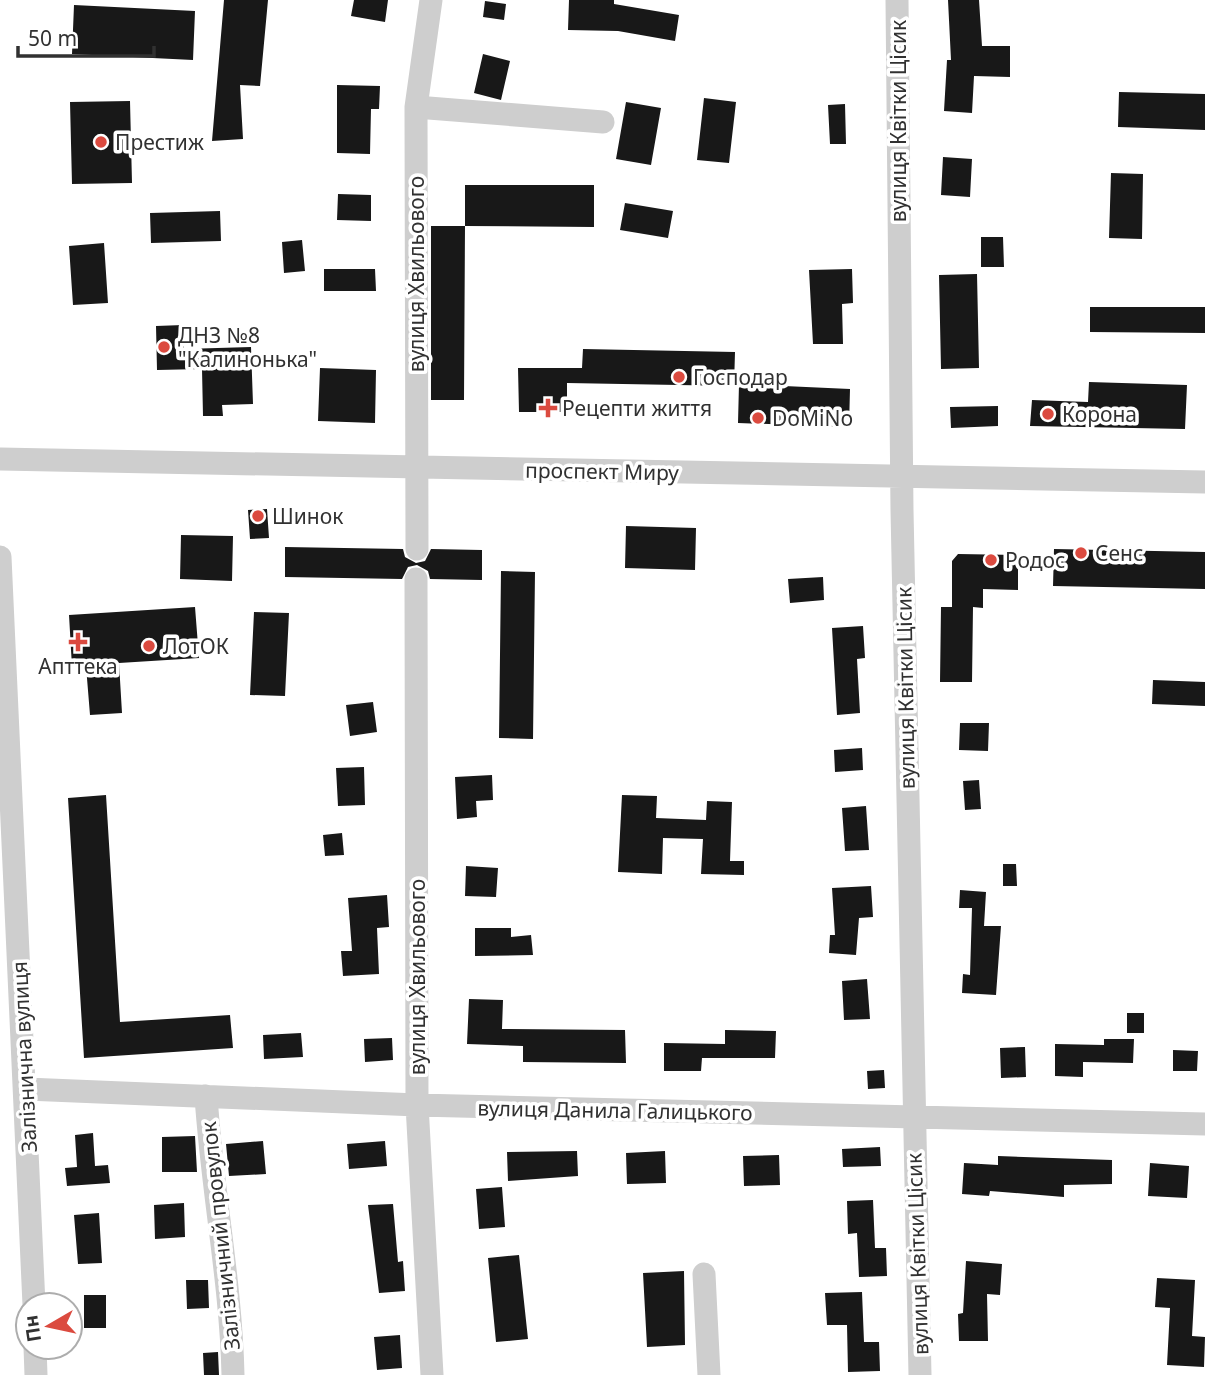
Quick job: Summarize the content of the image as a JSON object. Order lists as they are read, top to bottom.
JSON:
{
  "streets": {
    "street": [
      "вулиця Квітки Цісик",
      "вулиця Хвильового",
      "проспект Миру",
      "Залізнична вулиця",
      "вулиця Данила Галицького",
      "Залізничний провулок"
    ]
  },
  "crossings": [
    ["вулиця Квітки Цісик", "проспект Миру"],
    ["вулиця Квітки Цісик", "вулиця Данила Галицького"],
    ["вулиця Хвильового", "проспект Миру"],
    ["вулиця Хвильового", "вулиця Данила Галицького"],
    ["Залізнична вулиця", "вулиця Данила Галицького"],
    ["вулиця Данила Галицького", "Залізничний провулок"]
  ],
  "places": {
    "other": [
      "Престиж",
      "ДНЗ №8 \"Калинонька\"",
      "Господар",
      "Корона",
      "DoMiNo",
      "Шинок",
      "Сенс",
      "Родос",
      "ЛотОК"
    ],
    "health": ["Рецепти життя", "Апттека"]
  },
  "scale_bar": "50 m",
  "north": "left"
}
